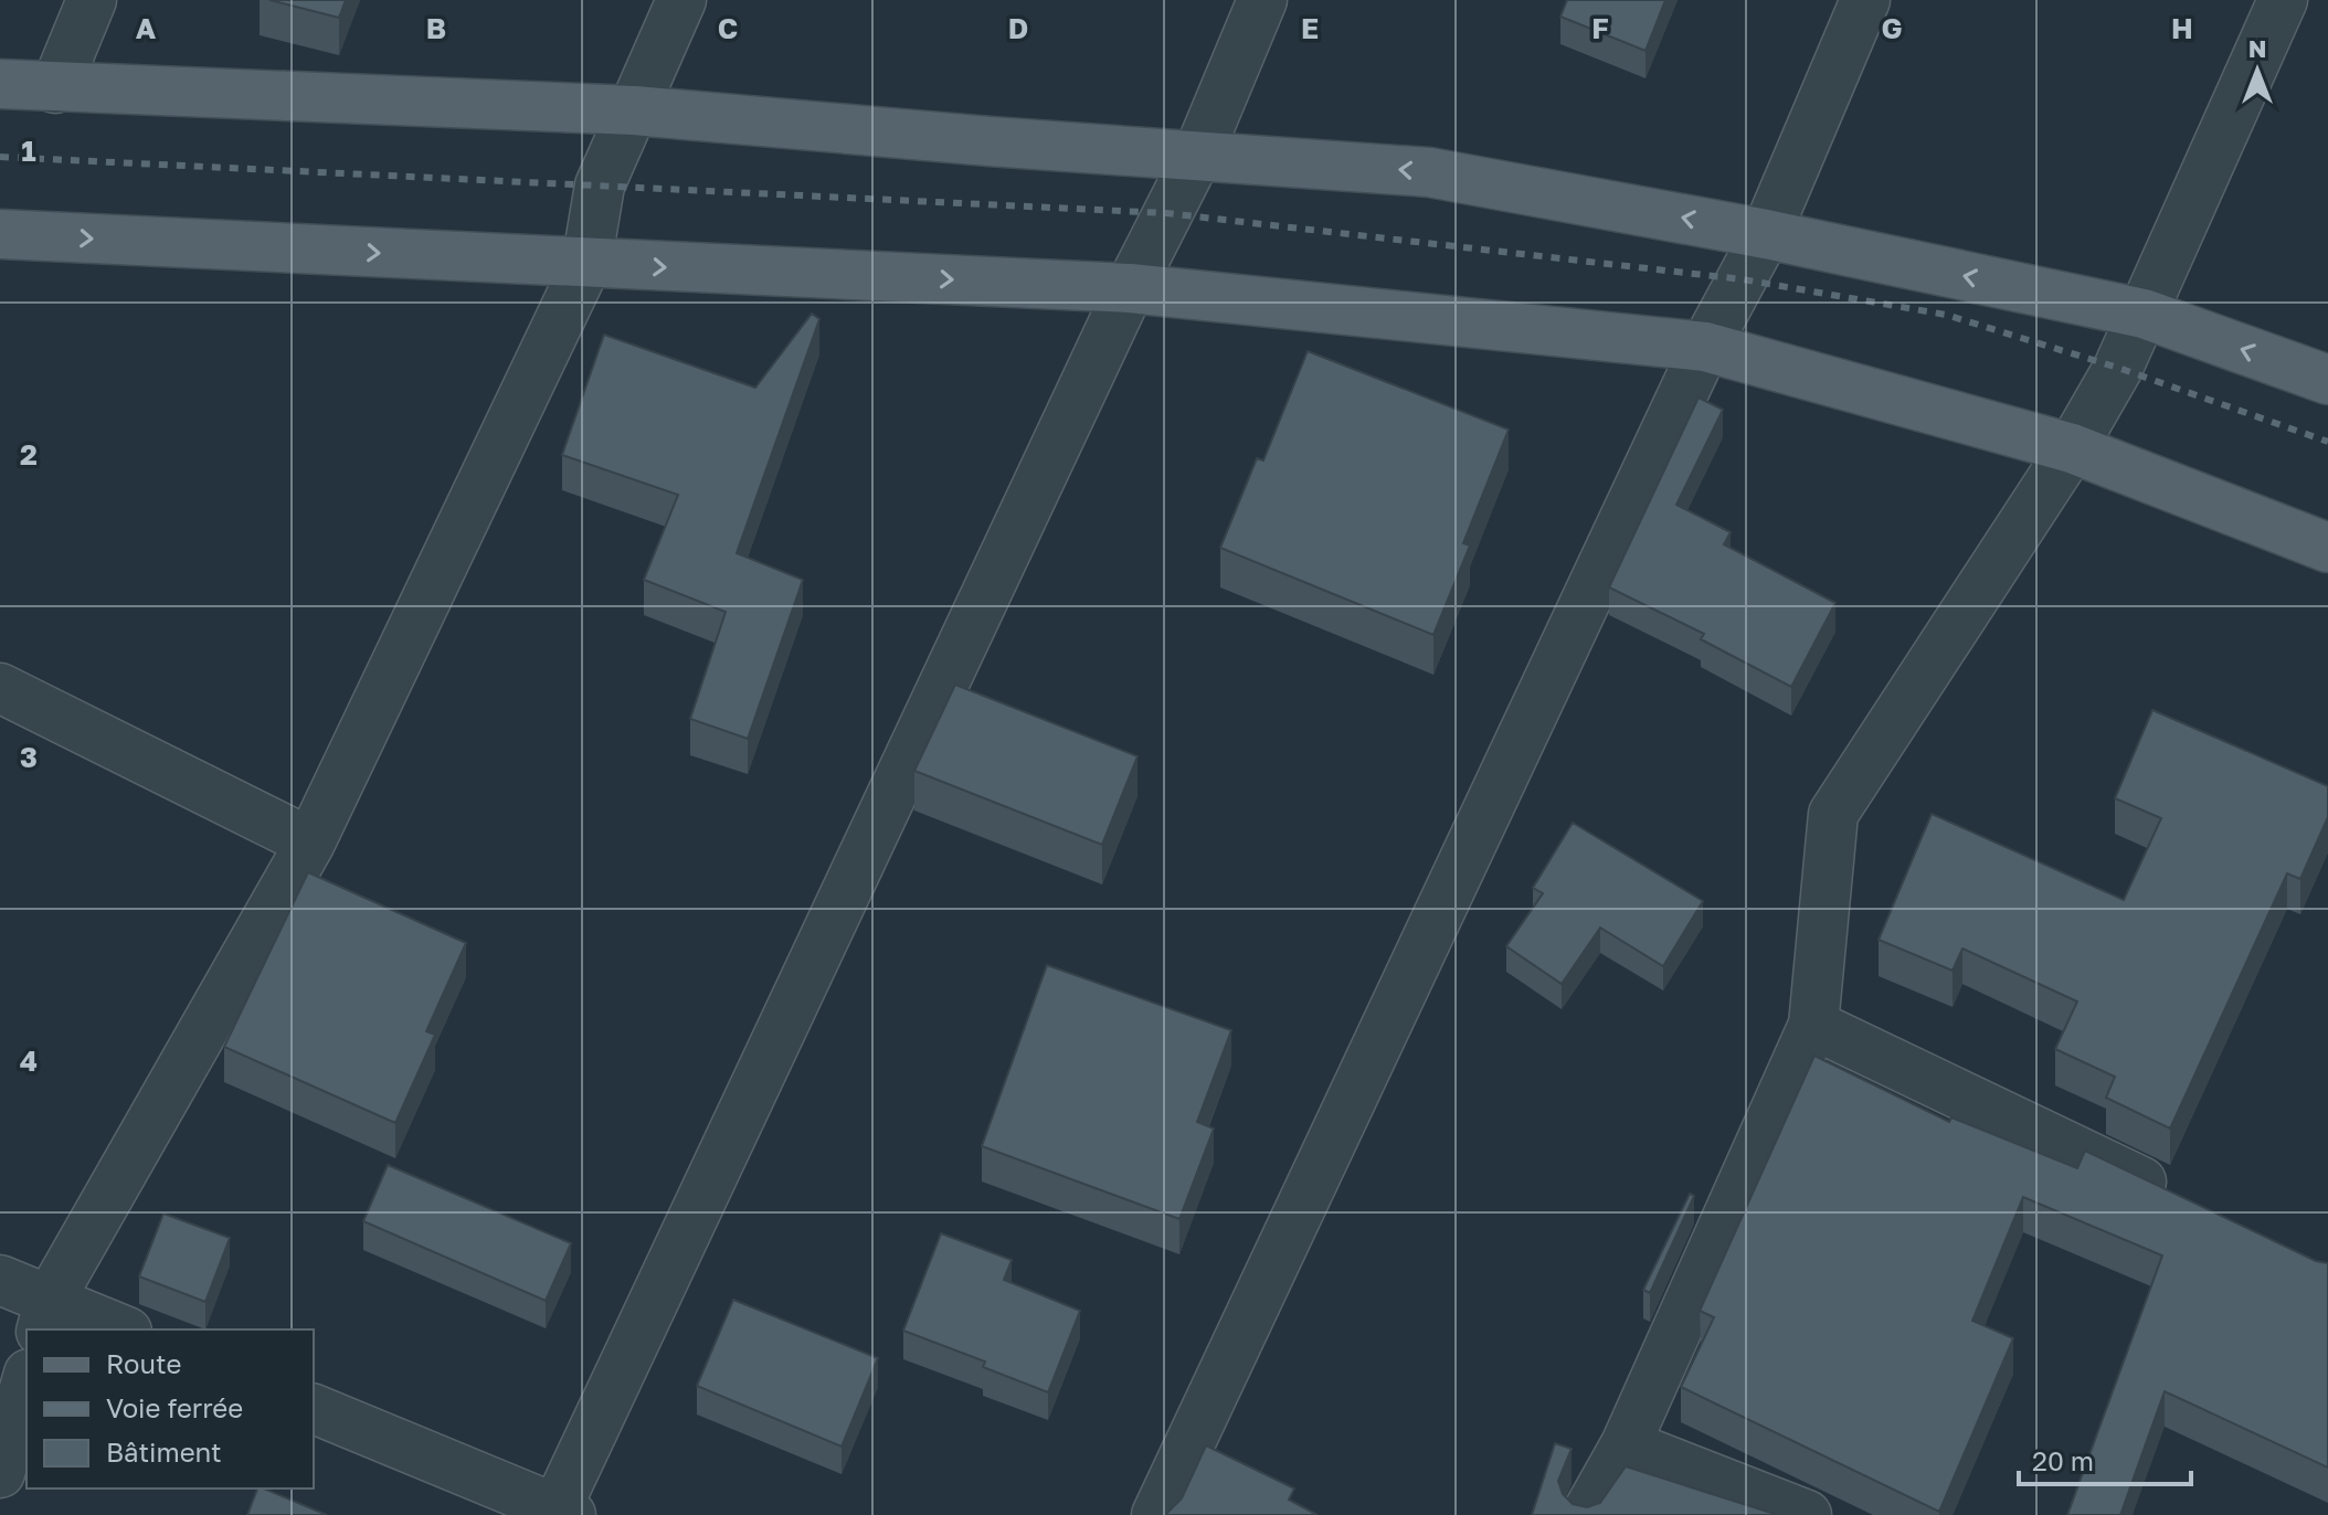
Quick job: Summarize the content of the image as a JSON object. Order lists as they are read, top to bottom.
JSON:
{
  "legend": ["Route", "Voie ferrée", "Bâtiment"],
  "scale_bar": "20 m",
  "north": "top",
  "grid": {
    "columns": [
      "A",
      "B",
      "C",
      "D",
      "E",
      "F",
      "G",
      "H"
    ],
    "rows": [
      "1",
      "2",
      "3",
      "4"
    ]
  }
}
